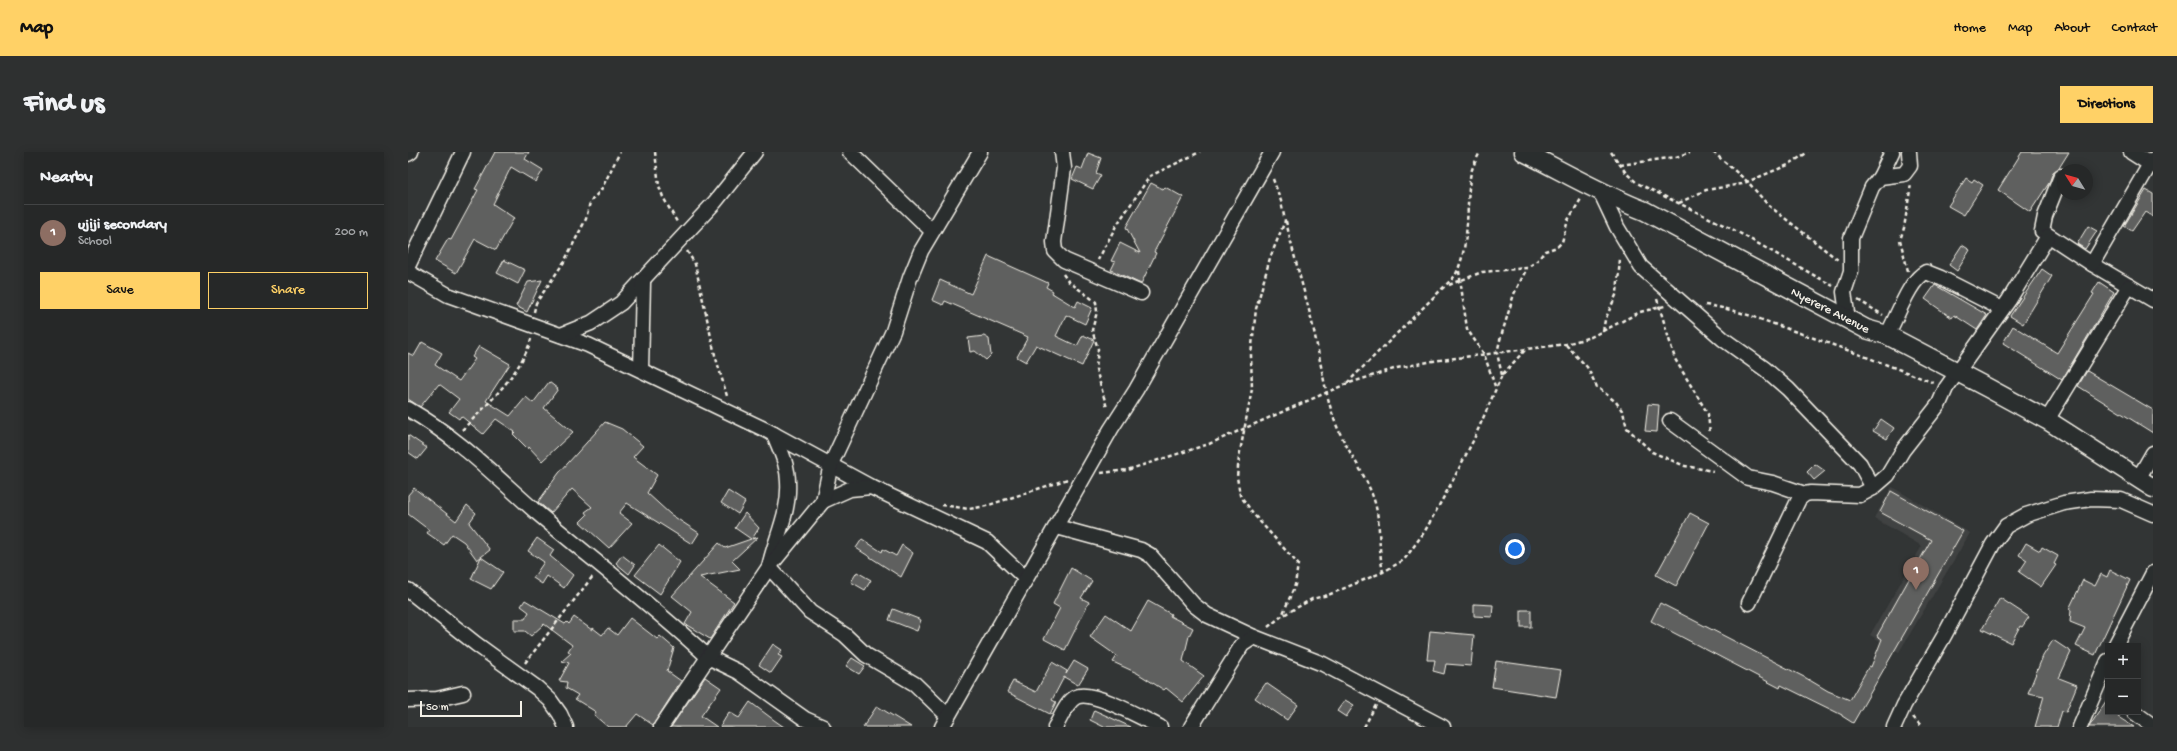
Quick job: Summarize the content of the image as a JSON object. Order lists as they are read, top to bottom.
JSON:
{
  "streets": {
    "main road": ["Nyerere Avenue"]
  },
  "scale_bar": "50 m",
  "north": "top left",
  "page": {
    "header": "Map",
    "nav": [
      "Home",
      "Map",
      "About",
      "Contact"
    ],
    "buttons": [
      "Directions",
      ["Save", "Share"]
    ],
    "title": "Find us",
    "heading": "Nearby",
    "list": [
      {
        "mark": "1",
        "name": "ujiji secondary",
        "note": "School",
        "value": "200 m"
      }
    ],
    "pins": "1",
    "map_buttons": ["+", "−"],
    "scale": "50 m"
  }
}
